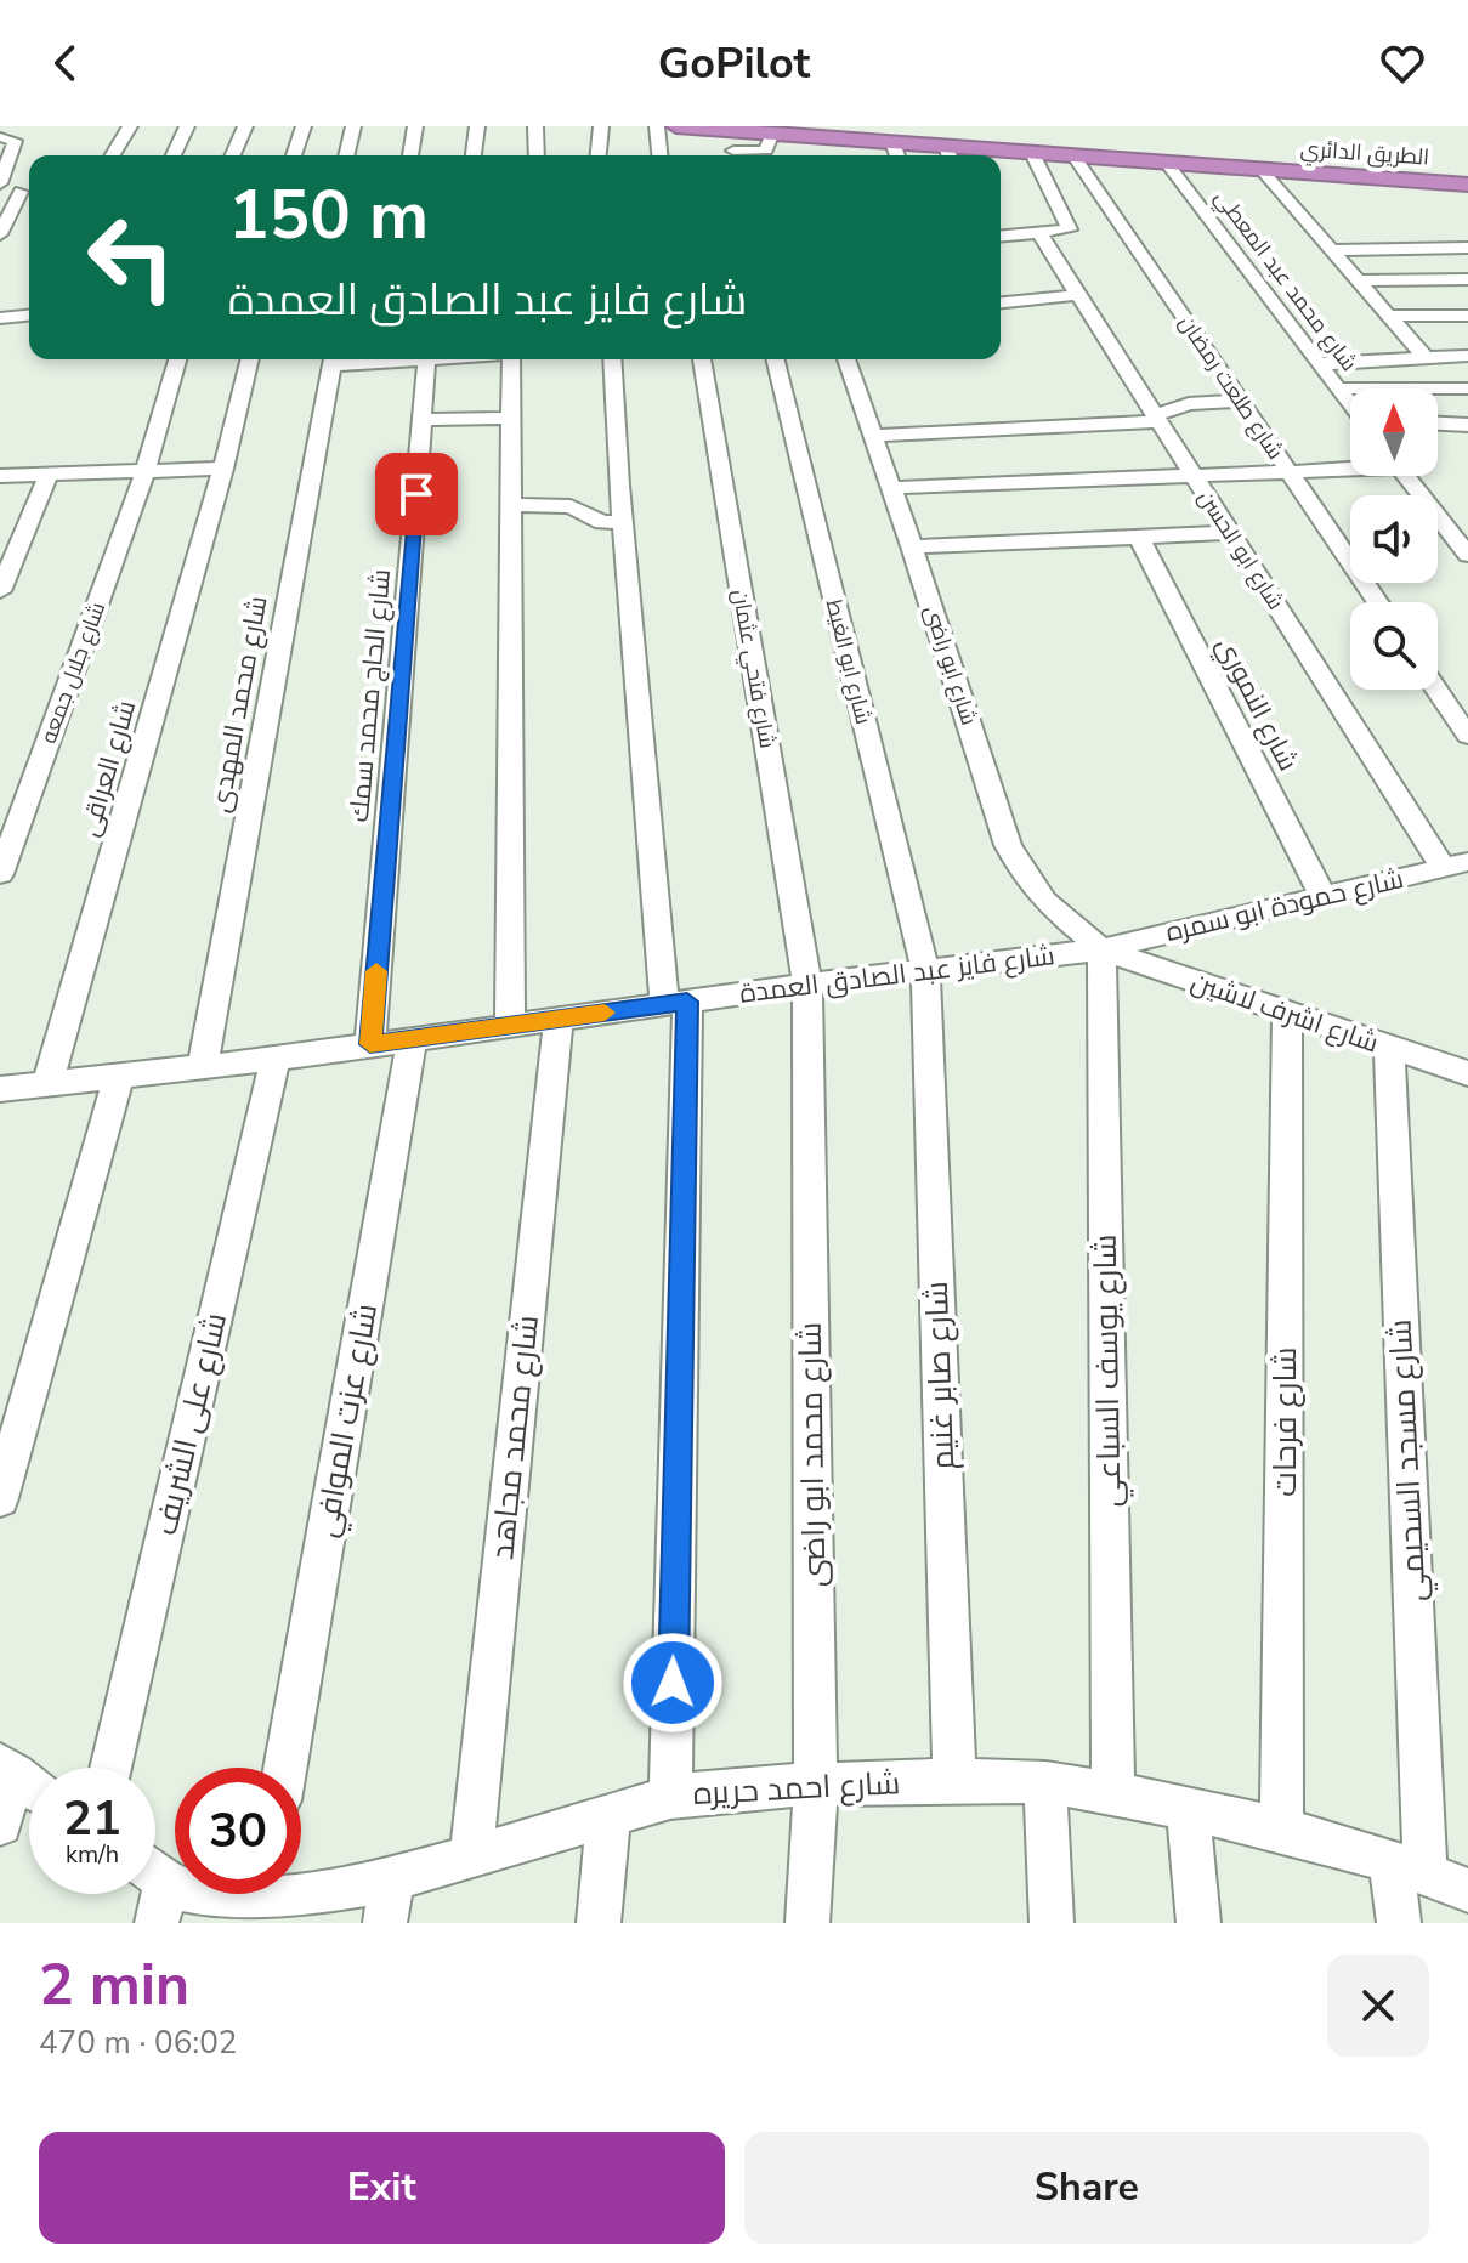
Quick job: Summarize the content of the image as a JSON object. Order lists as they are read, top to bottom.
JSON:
{
  "streets": {
    "highway": ["الطريق الدائري"],
    "street": [
      "شارع محمد عبد المعطي",
      "شارع طلعت رمضان",
      "شارع ابو الحسن",
      "شارع ابو الغيط",
      "شارع ابو راضى",
      "شارع فتحي عثمان",
      "شارع جلال جمعه",
      "شارع الحاج محمد سمك",
      "شارع محمد المهدى",
      "شارع النموري",
      "شارع العراقى",
      "شارع حمودة ابو سمره",
      "شارع فايز عبد الصادق العمدة",
      "شارع اشرف لاشين",
      "شارع يوسف السباعي",
      "شارع صابر غنيم",
      "شارع عزت الموافي",
      "شارع فرحات",
      "شارع على الشريف",
      "شارع محمد مجاهد",
      "شارع محمد ابو راضى",
      "شارع مسجد السحيمي",
      "شارع احمد حريره"
    ]
  },
  "crossings": [
    ["الطريق الدائري", "شارع محمد عبد المعطي"],
    ["الطريق الدائري", "شارع طلعت رمضان"],
    ["شارع ابو الحسن", "شارع حمودة ابو سمره"],
    ["شارع ابو الغيط", "شارع فايز عبد الصادق العمدة"],
    ["شارع ابو الغيط", "شارع صابر غنيم"],
    ["شارع ابو راضى", "شارع حمودة ابو سمره"],
    ["شارع ابو راضى", "شارع فايز عبد الصادق العمدة"],
    ["شارع ابو راضى", "شارع اشرف لاشين"],
    ["شارع ابو راضى", "شارع يوسف السباعي"],
    ["شارع فتحي عثمان", "شارع فايز عبد الصادق العمدة"],
    ["شارع فتحي عثمان", "شارع محمد ابو راضى"],
    ["شارع الحاج محمد سمك", "شارع فايز عبد الصادق العمدة"],
    ["شارع محمد المهدى", "شارع فايز عبد الصادق العمدة"],
    ["شارع النموري", "شارع حمودة ابو سمره"],
    ["شارع العراقى", "شارع فايز عبد الصادق العمدة"],
    ["شارع حمودة ابو سمره", "شارع فايز عبد الصادق العمدة"],
    ["شارع حمودة ابو سمره", "شارع اشرف لاشين"],
    ["شارع حمودة ابو سمره", "شارع يوسف السباعي"],
    ["شارع فايز عبد الصادق العمدة", "شارع اشرف لاشين"],
    ["شارع فايز عبد الصادق العمدة", "شارع يوسف السباعي"],
    ["شارع فايز عبد الصادق العمدة", "شارع صابر غنيم"],
    ["شارع فايز عبد الصادق العمدة", "شارع عزت الموافي"],
    ["شارع فايز عبد الصادق العمدة", "شارع على الشريف"],
    ["شارع فايز عبد الصادق العمدة", "شارع محمد مجاهد"],
    ["شارع فايز عبد الصادق العمدة", "شارع محمد ابو راضى"],
    ["شارع اشرف لاشين", "شارع يوسف السباعي"],
    ["شارع اشرف لاشين", "شارع فرحات"],
    ["شارع اشرف لاشين", "شارع مسجد السحيمي"],
    ["شارع يوسف السباعي", "شارع احمد حريره"],
    ["شارع صابر غنيم", "شارع احمد حريره"],
    ["شارع فرحات", "شارع احمد حريره"],
    ["شارع محمد مجاهد", "شارع احمد حريره"],
    ["شارع محمد ابو راضى", "شارع احمد حريره"],
    ["شارع مسجد السحيمي", "شارع احمد حريره"]
  ],
  "north": "top",
  "page": {
    "header": "GoPilot",
    "turn": ["150 m", "شارع فايز عبد الصادق العمدة"],
    "speed": "21 km/h",
    "limit": "30",
    "heading": ["2 min", "470 m · 06:02"],
    "buttons": ["Exit", "Share"]
  }
}
